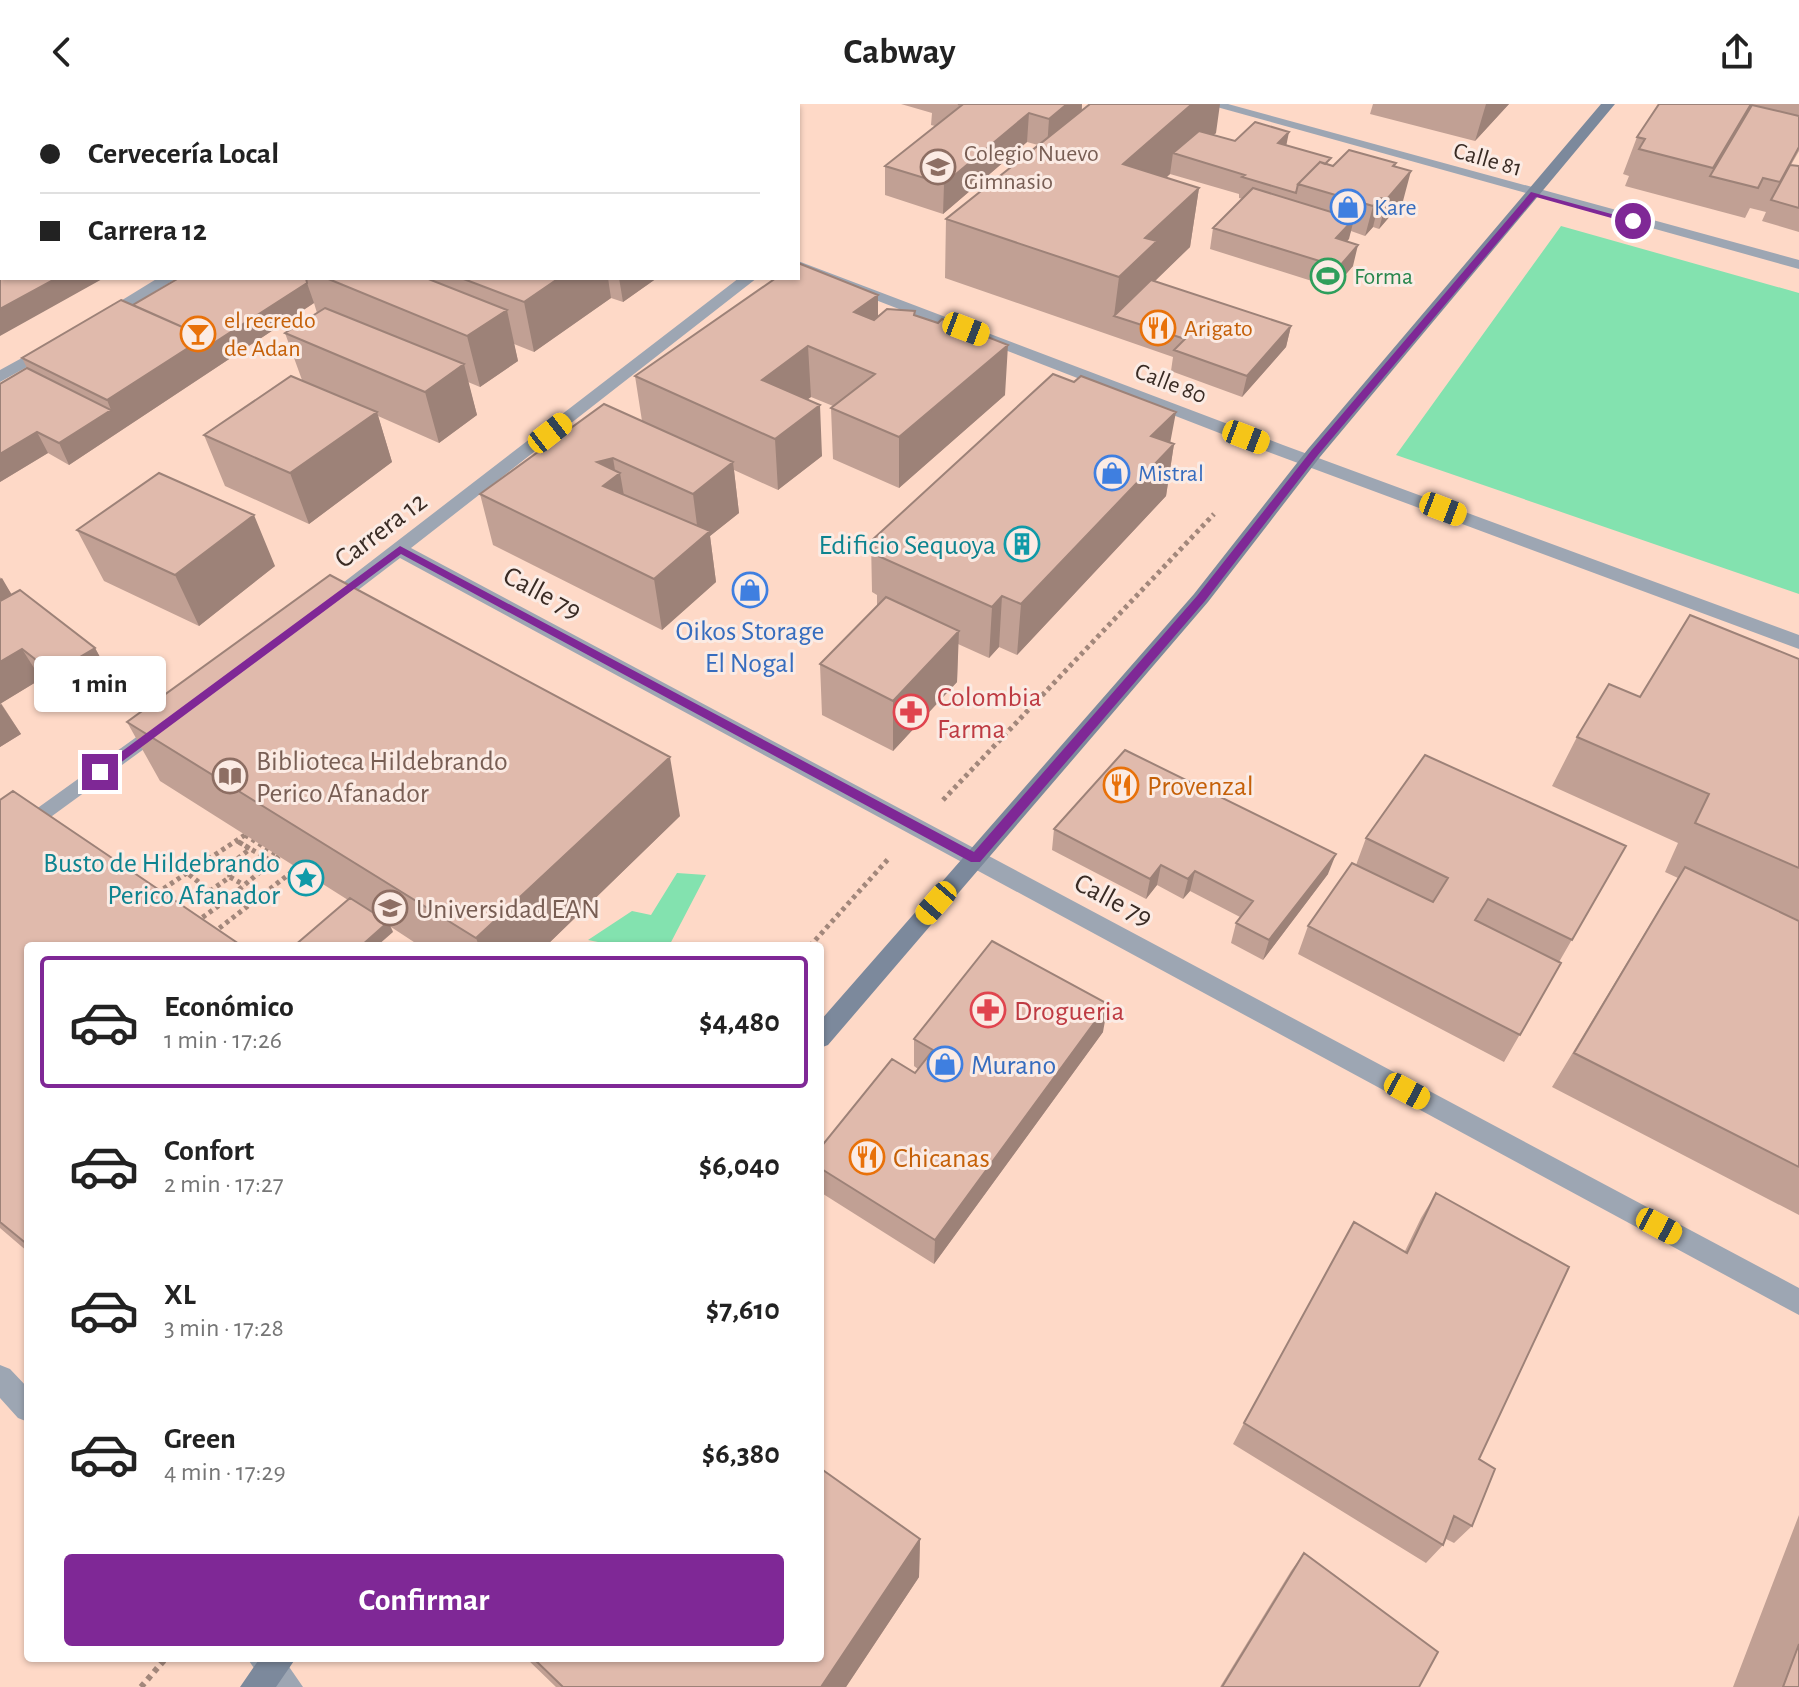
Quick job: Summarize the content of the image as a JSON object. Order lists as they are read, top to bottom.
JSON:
{
  "streets": {
    "street": [
      "Calle 81",
      "Calle 80",
      "Carrera 12",
      "Calle 79"
    ]
  },
  "crossings": [
    ["Carrera 12", "Calle 79"]
  ],
  "places": {
    "school or university": ["Colegio Nuevo Gimnasio", "Universidad EAN"],
    "shop": [
      "Kare",
      "Mistral",
      "Oikos Storage El Nogal",
      "Murano"
    ],
    "sports": ["Forma"],
    "restaurant": ["Arigato", "Provenzal", "Chicanas"],
    "bar": ["el recredo de Adan"],
    "building": ["Edificio Sequoya"],
    "pharmacy": ["Colombia Farma", "Drogueria"],
    "library": ["Biblioteca Hildebrando Perico Afanador"],
    "place": ["Busto de Hildebrando Perico Afanador"]
  },
  "page": {
    "header": "Cabway",
    "banner": ["Cervecería Local", "Carrera 12"],
    "bubble": "1 min",
    "list": [
      {
        "name": "Económico",
        "note": "1 min · 17:26",
        "value": "$4,480"
      },
      {
        "name": "Confort",
        "note": "2 min · 17:27",
        "value": "$6,040"
      },
      {
        "name": "XL",
        "note": "3 min · 17:28",
        "value": "$7,610"
      },
      {
        "name": "Green",
        "note": "4 min · 17:29",
        "value": "$6,380"
      }
    ],
    "buttons": "Confirmar"
  }
}
